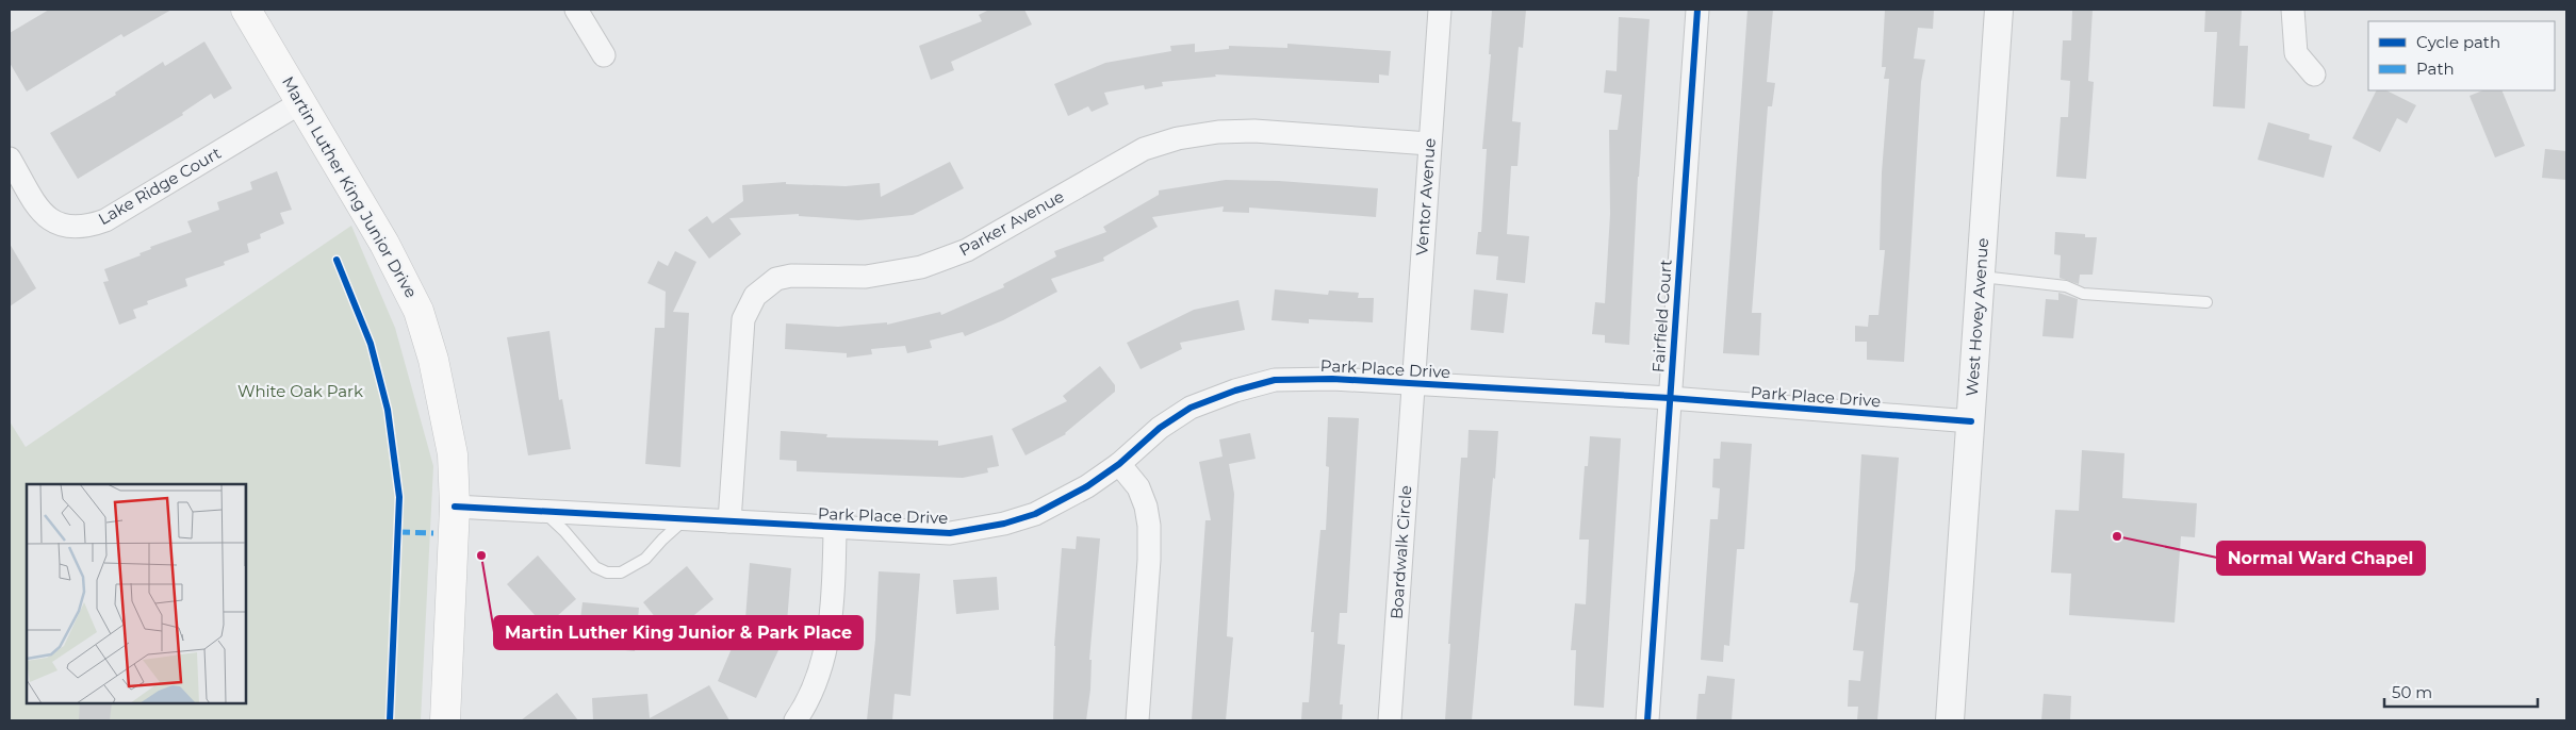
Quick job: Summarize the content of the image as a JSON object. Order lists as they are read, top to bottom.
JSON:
{
  "streets": {
    "main road": ["Martin Luther King Junior Drive"],
    "street": [
      "Lake Ridge Court",
      "Ventor Avenue",
      "Parker Avenue",
      "Fairfield Court",
      "West Hovey Avenue",
      "Park Place Drive",
      "Boardwalk Circle"
    ]
  },
  "crossings": [
    ["Lake Ridge Court", "Martin Luther King Junior Drive"],
    ["Martin Luther King Junior Drive", "Park Place Drive"],
    ["Ventor Avenue", "Parker Avenue"],
    ["Ventor Avenue", "Park Place Drive"],
    ["Ventor Avenue", "Boardwalk Circle"],
    ["Parker Avenue", "Park Place Drive"],
    ["Fairfield Court", "Park Place Drive"],
    ["West Hovey Avenue", "Park Place Drive"],
    ["Park Place Drive", "Boardwalk Circle"]
  ],
  "parks": ["White Oak Park"],
  "places": ["Normal Ward Chapel", "Martin Luther King Junior & Park Place"],
  "legend": ["Cycle path", "Path"],
  "scale_bar": "50 m"
}
